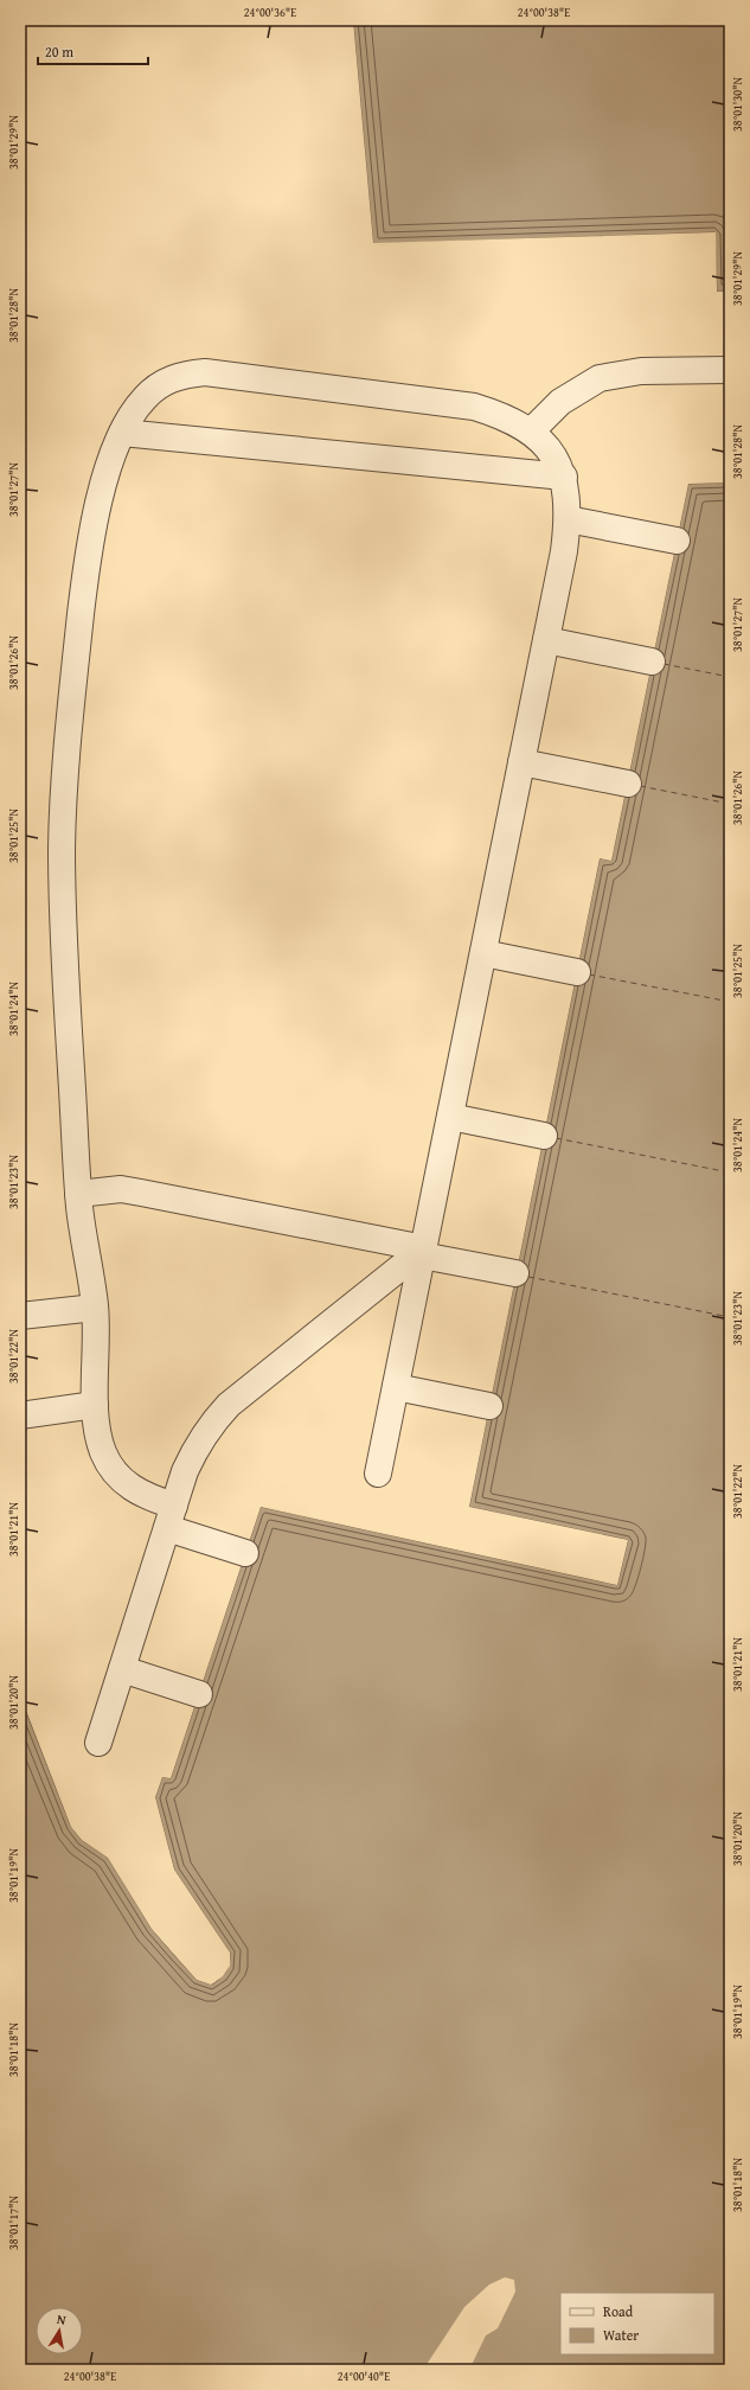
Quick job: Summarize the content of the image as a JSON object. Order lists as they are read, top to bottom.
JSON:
{
  "legend": ["Road", "Water"],
  "scale_bar": "20 m",
  "north": "top",
  "coordinates": [
    "24°00'36\"E",
    "24°00'38\"E",
    "38°01'30\"N",
    "38°01'29\"N",
    "38°01'28\"N",
    "38°01'27\"N",
    "38°01'26\"N",
    "38°01'25\"N",
    "38°01'24\"N",
    "38°01'23\"N",
    "38°01'22\"N",
    "38°01'21\"N",
    "38°01'20\"N",
    "38°01'19\"N",
    "38°01'18\"N",
    "38°01'17\"N",
    "24°00'40\"E"
  ]
}
